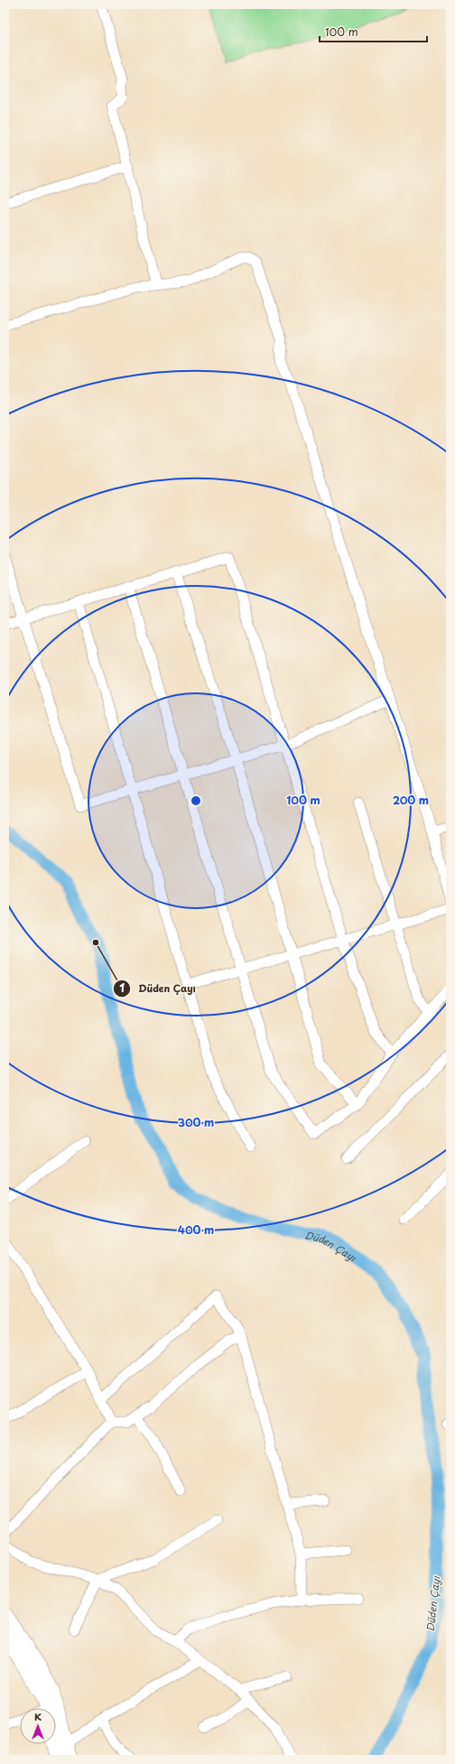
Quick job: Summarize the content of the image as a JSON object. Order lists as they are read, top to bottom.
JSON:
{
  "water": ["Düden Çayı"],
  "places": ["Düden Çayı"],
  "scale_bar": "100 m",
  "north": "top",
  "rings": [
    "100 m",
    "200 m",
    "300 m",
    "400 m"
  ]
}
